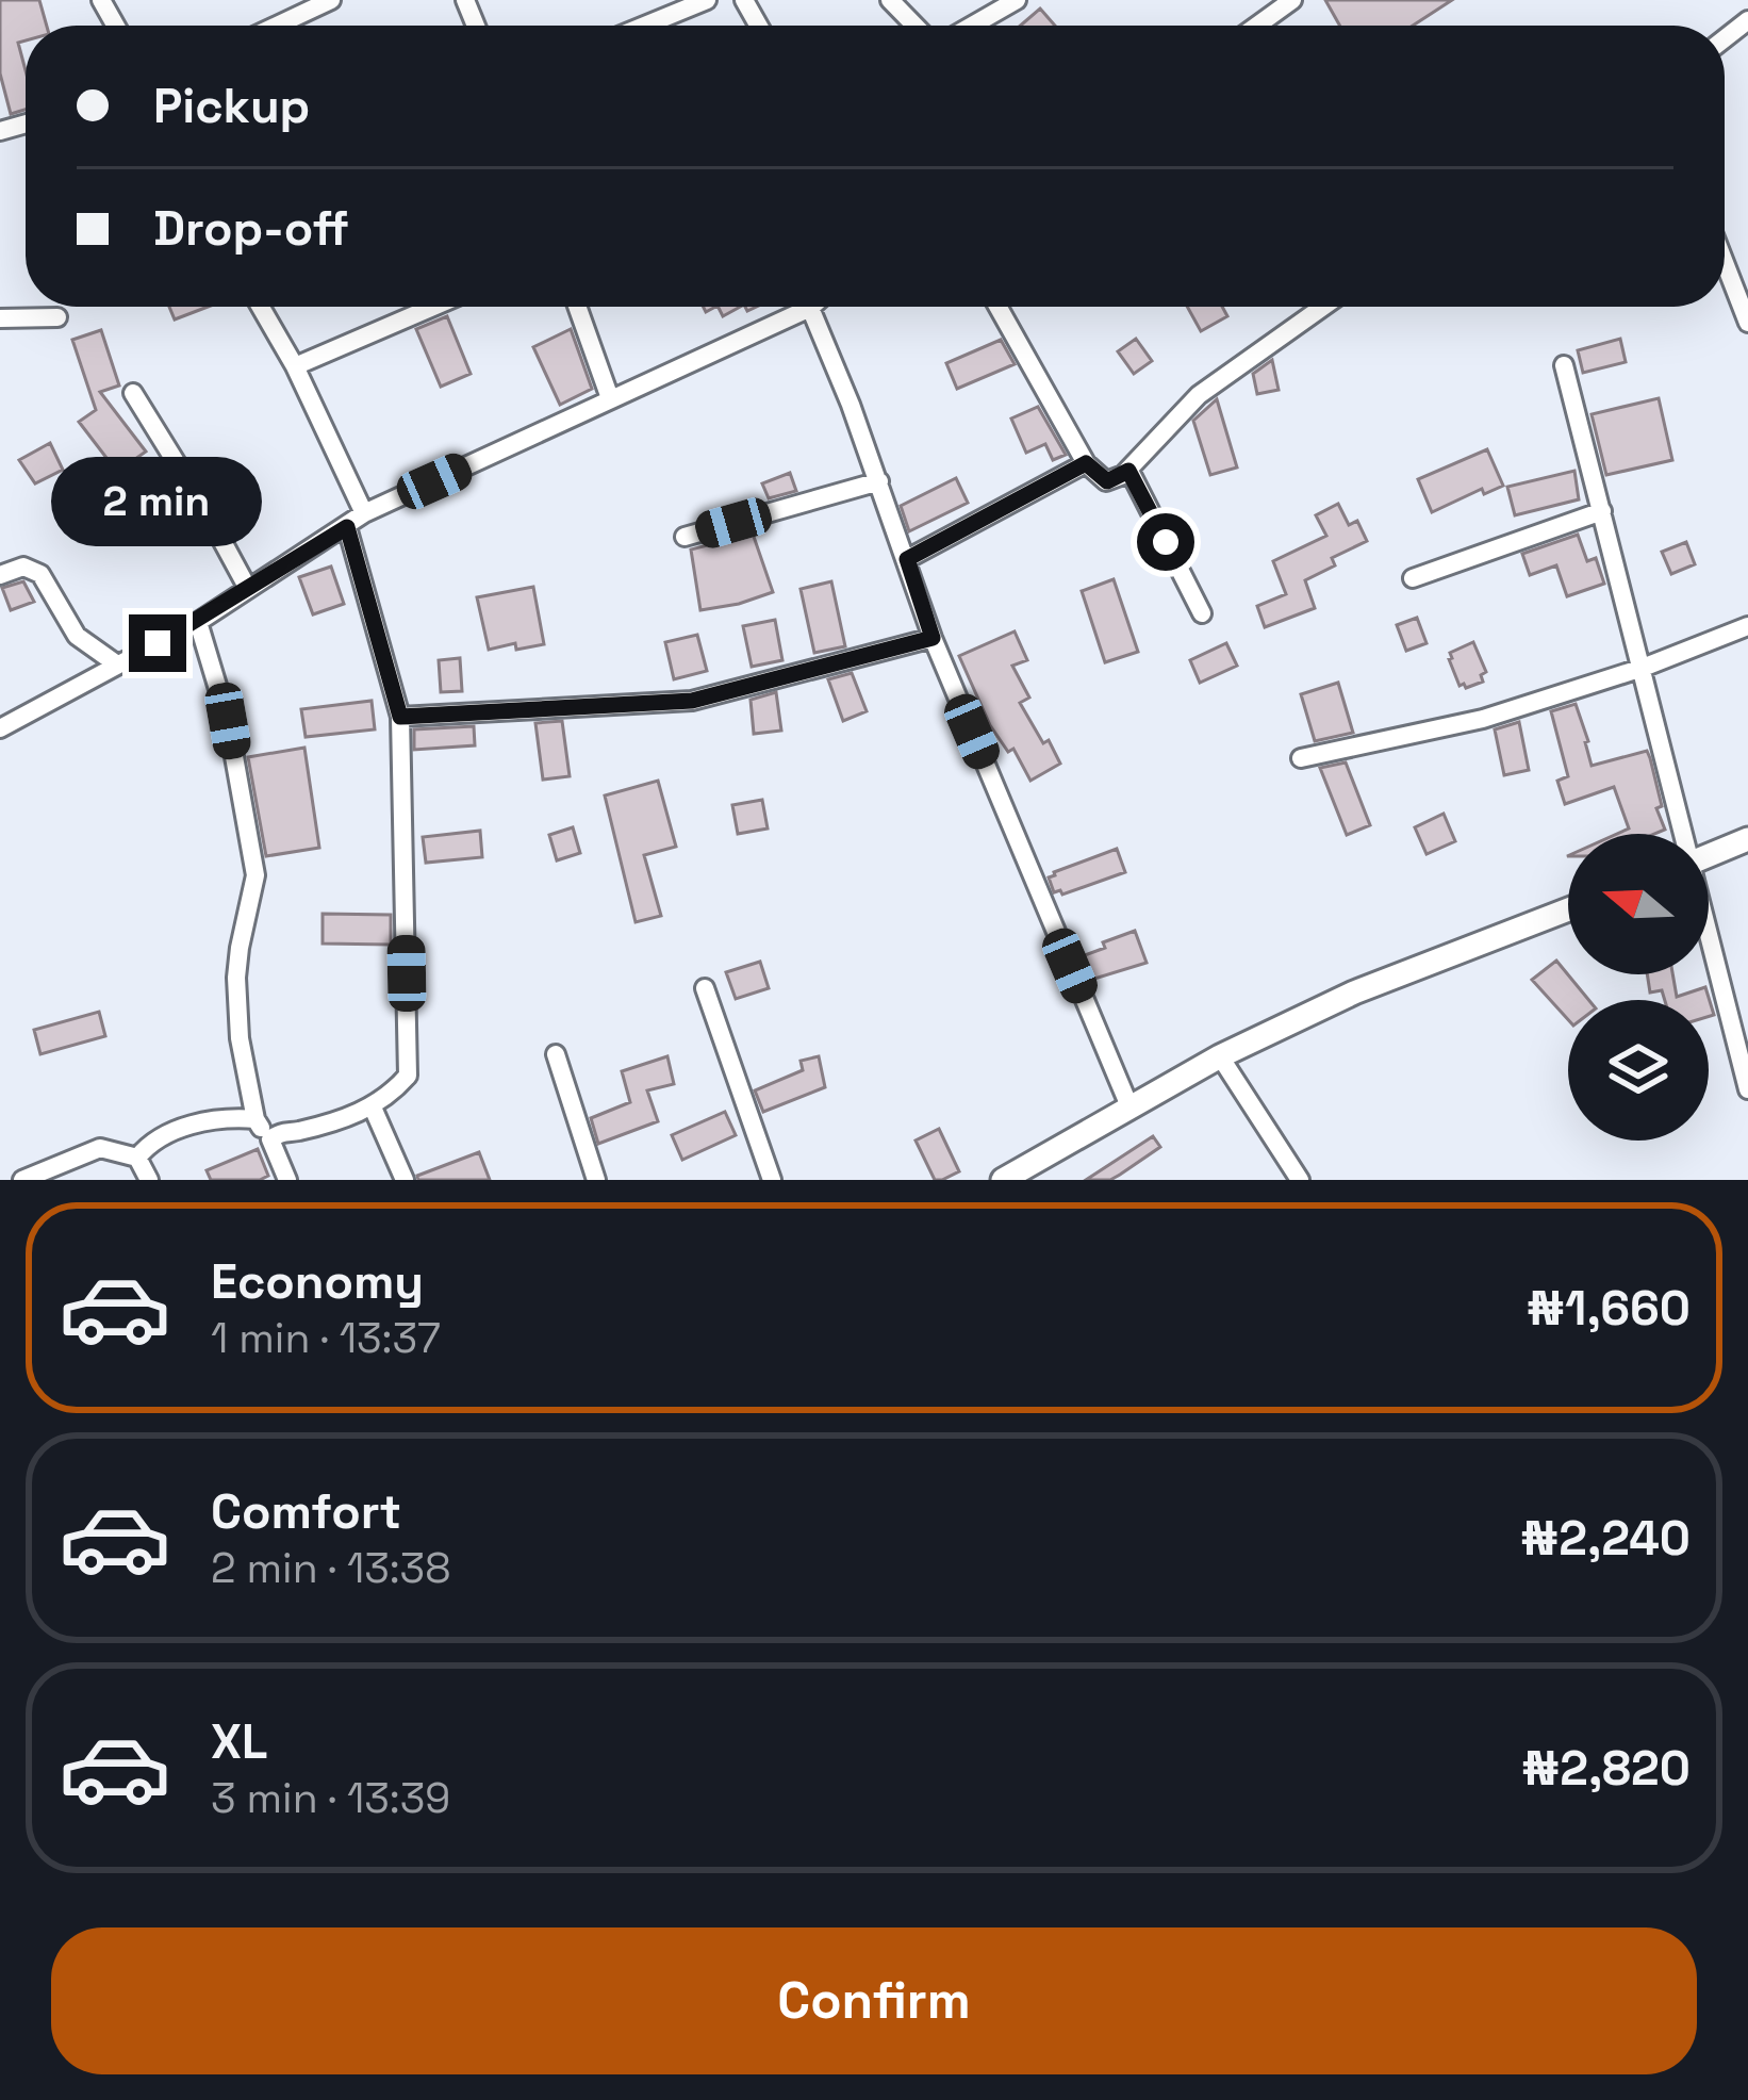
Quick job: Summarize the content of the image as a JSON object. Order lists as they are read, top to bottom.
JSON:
{
  "north": "left",
  "page": {
    "banner": ["Pickup", "Drop-off"],
    "bubble": "2 min",
    "list": [
      {
        "name": "Economy",
        "note": "1 min · 13:37",
        "value": "₦1,660"
      },
      {
        "name": "Comfort",
        "note": "2 min · 13:38",
        "value": "₦2,240"
      },
      {
        "name": "XL",
        "note": "3 min · 13:39",
        "value": "₦2,820"
      }
    ],
    "buttons": "Confirm"
  }
}
